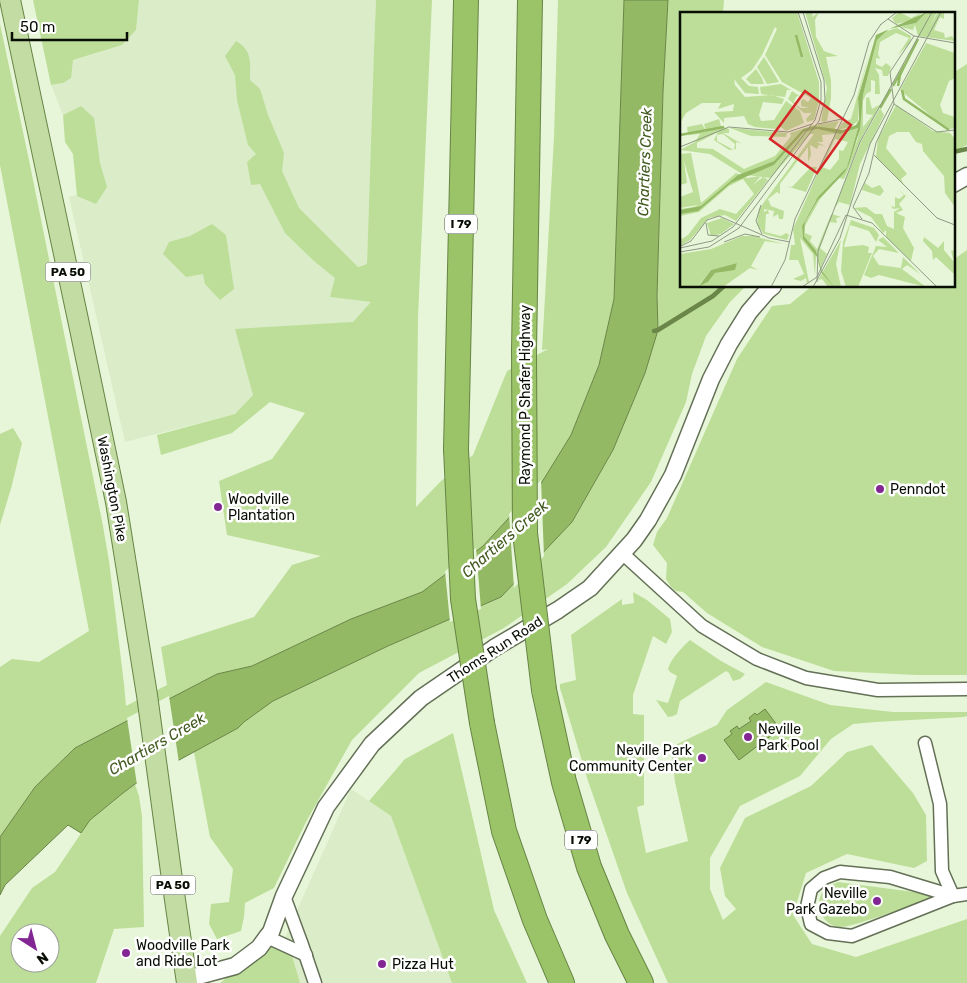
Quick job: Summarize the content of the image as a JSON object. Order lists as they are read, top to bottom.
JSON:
{
  "streets": {
    "highway": ["I 79", "Raymond P Shafer Highway"],
    "main road": ["PA 50", "Washington Pike"],
    "street": ["Thoms Run Road"]
  },
  "crossings": [
    ["Washington Pike", "Thoms Run Road"]
  ],
  "water": ["Chartiers Creek"],
  "places": [
    "Penndot",
    "Woodville Plantation",
    "Neville Park Pool",
    "Neville Park Community Center",
    "Neville Park Gazebo",
    "Woodville Park and Ride Lot",
    "Pizza Hut"
  ],
  "scale_bar": "50 m",
  "north": "bottom right"
}
